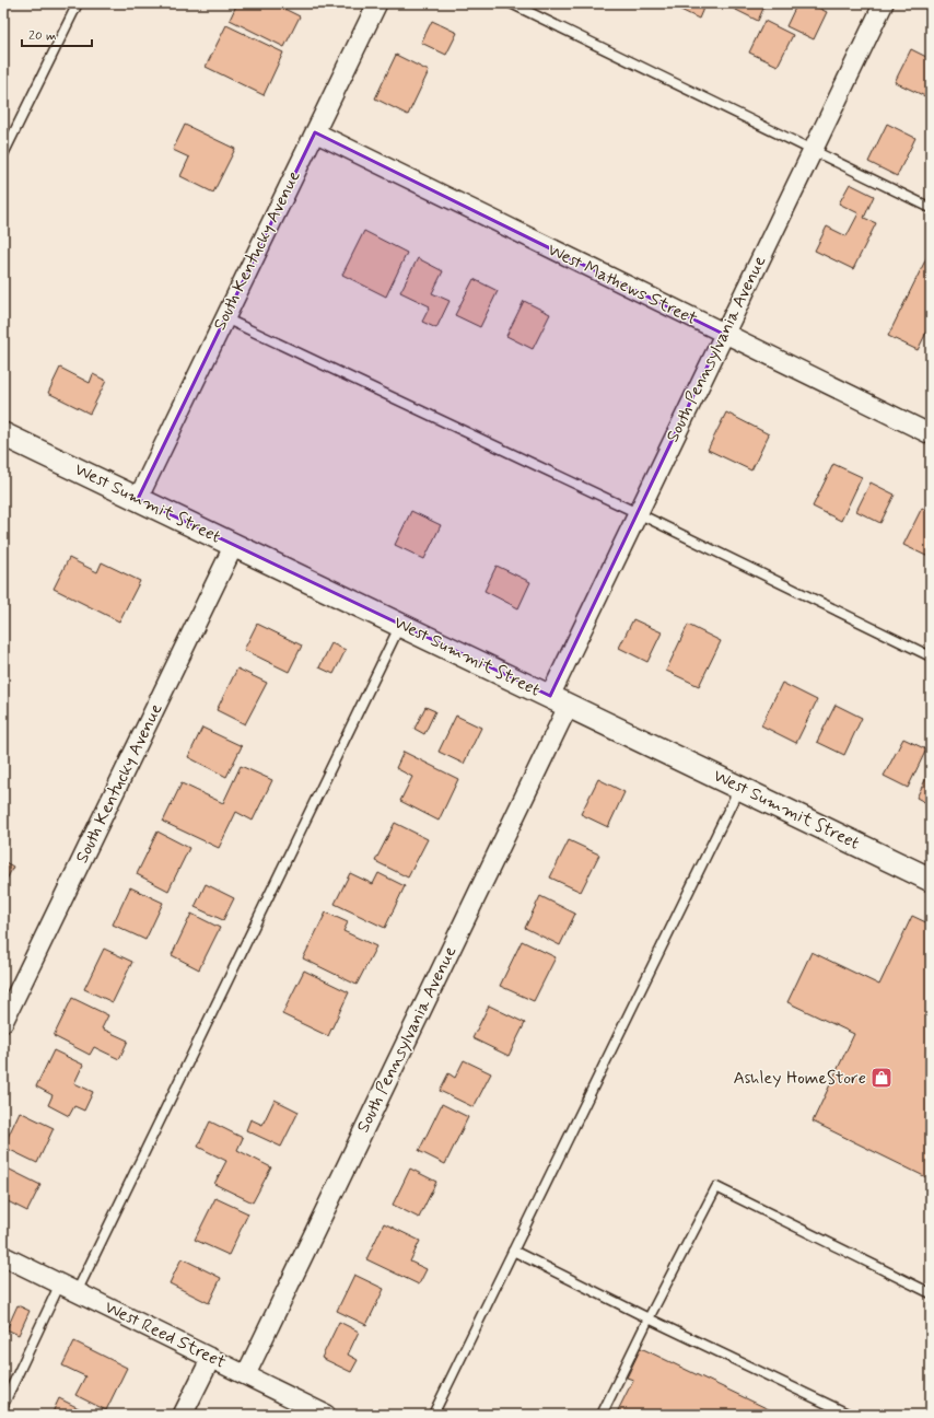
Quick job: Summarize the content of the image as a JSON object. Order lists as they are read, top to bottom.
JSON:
{
  "streets": {
    "street": [
      "South Kentucky Avenue",
      "West Mathews Street",
      "South Pennsylvania Avenue",
      "West Summit Street",
      "West Reed Street"
    ]
  },
  "crossings": [
    ["South Kentucky Avenue", "West Mathews Street"],
    ["South Kentucky Avenue", "West Summit Street"],
    ["West Mathews Street", "South Pennsylvania Avenue"],
    ["South Pennsylvania Avenue", "West Summit Street"],
    ["South Pennsylvania Avenue", "West Reed Street"]
  ],
  "places": {
    "shop": ["Ashley HomeStore"]
  },
  "scale_bar": "20 m"
}
